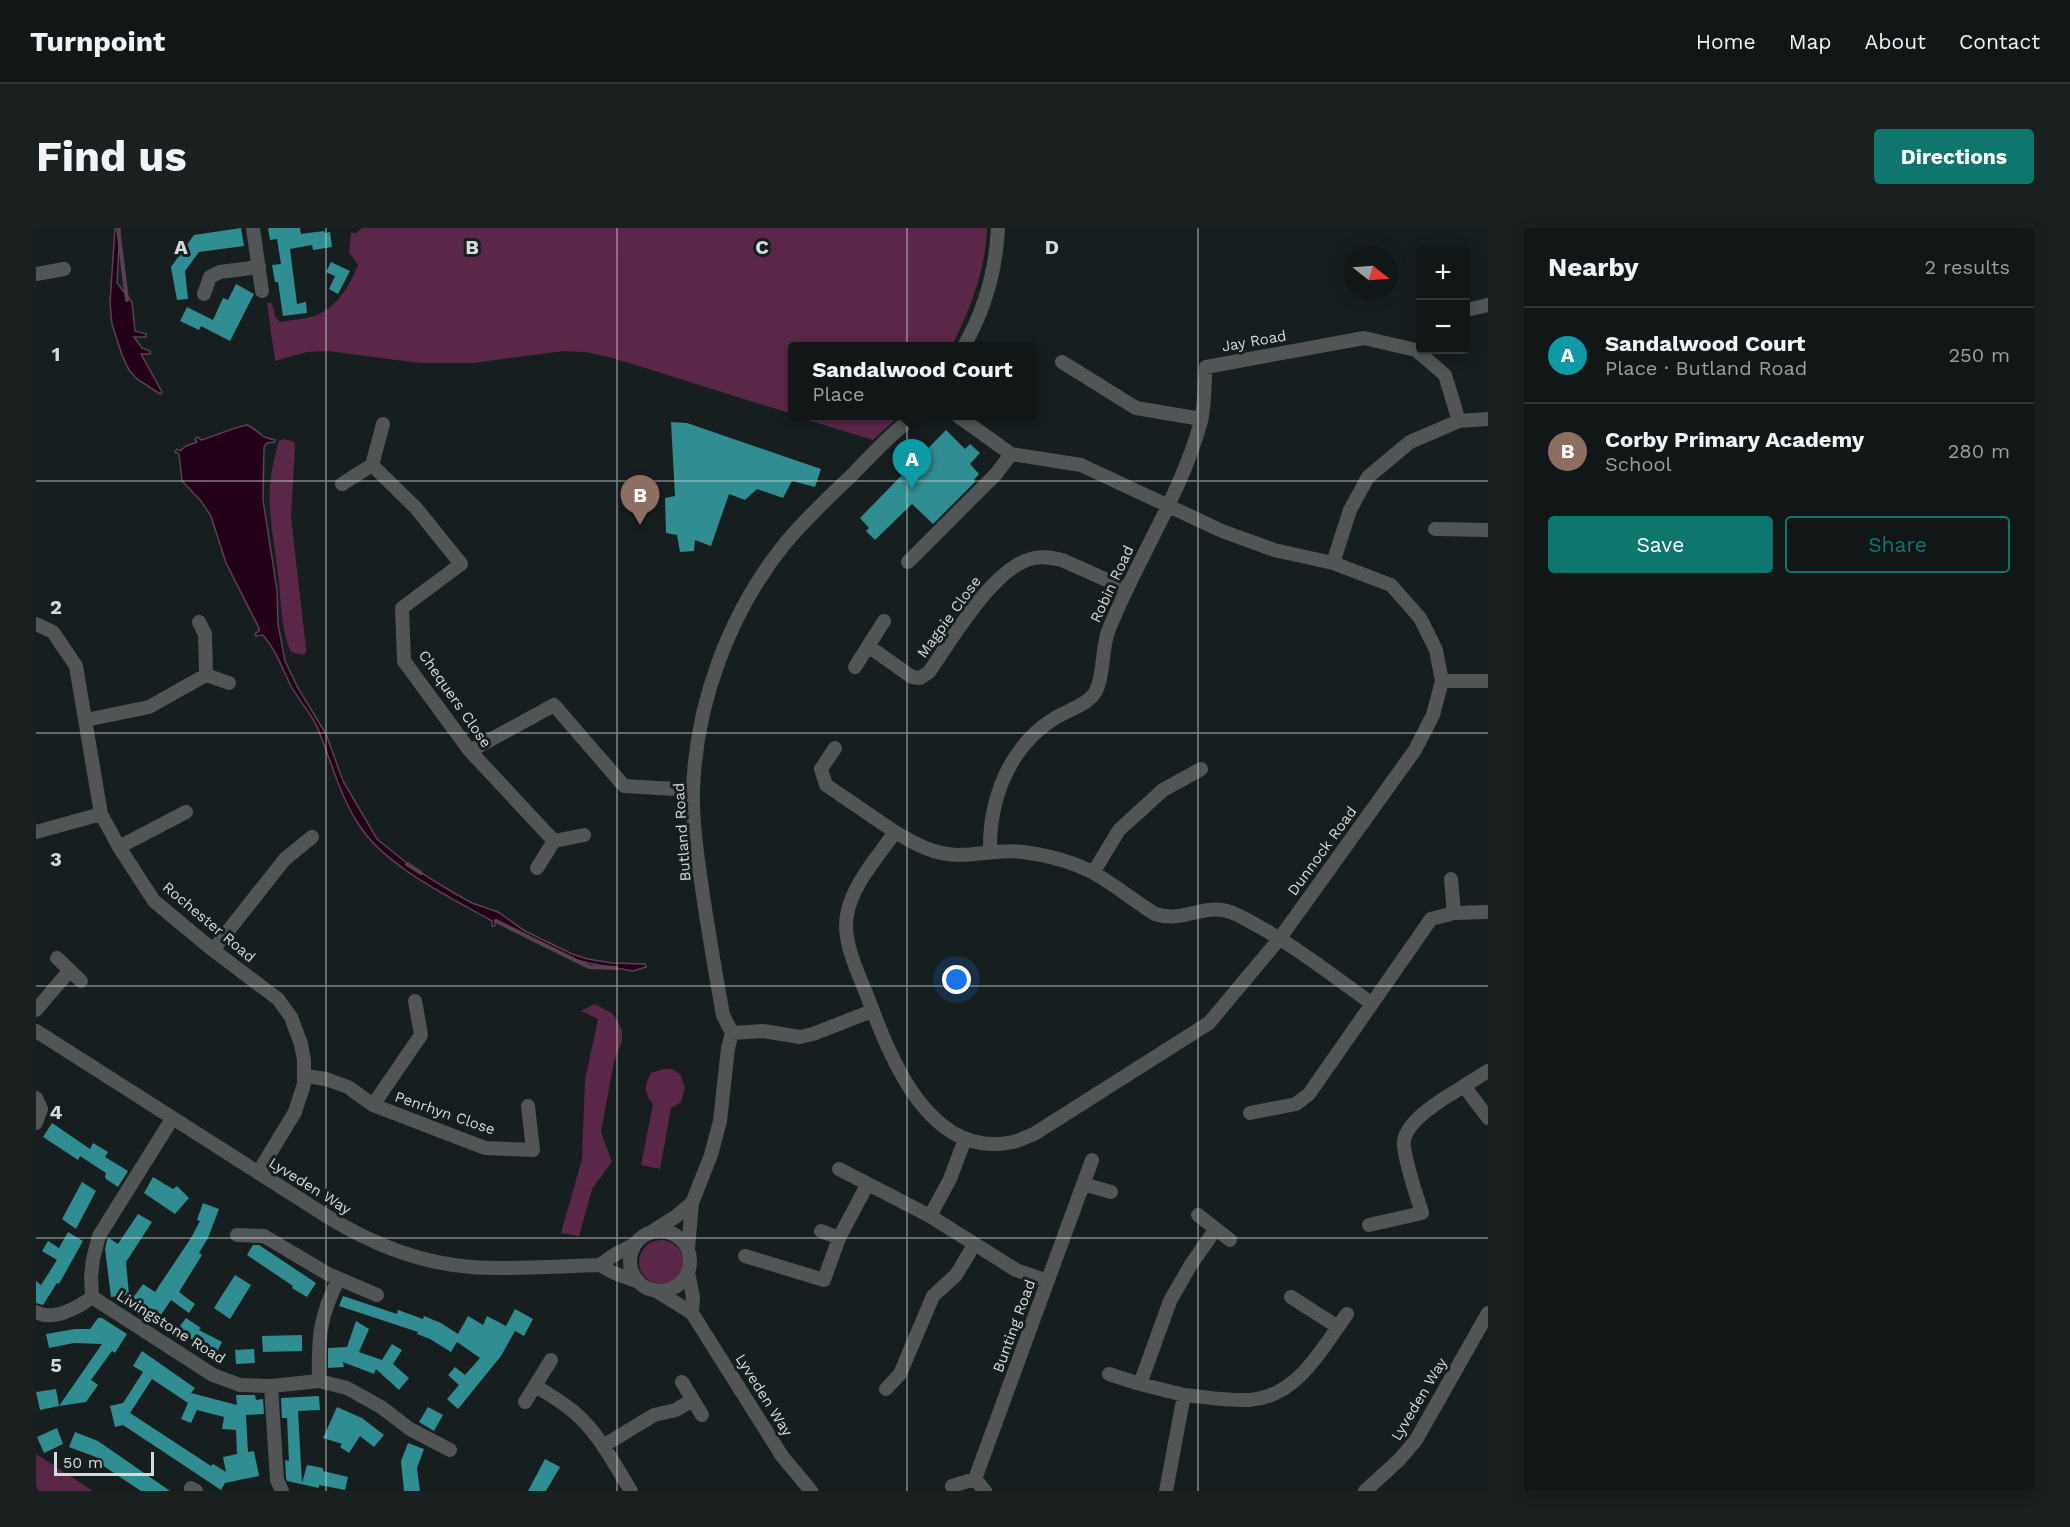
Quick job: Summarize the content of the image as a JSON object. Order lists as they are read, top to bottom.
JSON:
{
  "streets": {
    "street": [
      "Jay Road",
      "Robin Road",
      "Magpie Close",
      "Chequers Close",
      "Butland Road",
      "Dunnock Road",
      "Rochester Road",
      "Penrhyn Close",
      "Lyveden Way",
      "Bunting Road",
      "Livingstone Road"
    ]
  },
  "crossings": [
    ["Jay Road", "Robin Road"],
    ["Jay Road", "Dunnock Road"],
    ["Robin Road", "Magpie Close"],
    ["Robin Road", "Dunnock Road"],
    ["Rochester Road", "Penrhyn Close"],
    ["Rochester Road", "Lyveden Way"],
    ["Lyveden Way", "Livingstone Road"]
  ],
  "scale_bar": "50 m",
  "north": "right",
  "page": {
    "header": "Turnpoint",
    "nav": [
      "Home",
      "Map",
      "About",
      "Contact"
    ],
    "buttons": [
      "Directions",
      ["Save", "Share"]
    ],
    "title": "Find us",
    "heading": ["Nearby", "2 results"],
    "map_buttons": ["+", "−"],
    "list": [
      {
        "mark": "A",
        "name": "Sandalwood Court",
        "note": "Place · Butland Road",
        "value": "250 m"
      },
      {
        "mark": "B",
        "name": "Corby Primary Academy",
        "note": "School",
        "value": "280 m"
      }
    ],
    "popup": ["Sandalwood Court", "Place"],
    "pins": ["A", "B"],
    "scale": "50 m"
  },
  "grid": {
    "columns": [
      "A",
      "B",
      "C",
      "D"
    ],
    "rows": [
      "1",
      "2",
      "3",
      "4",
      "5"
    ]
  }
}
